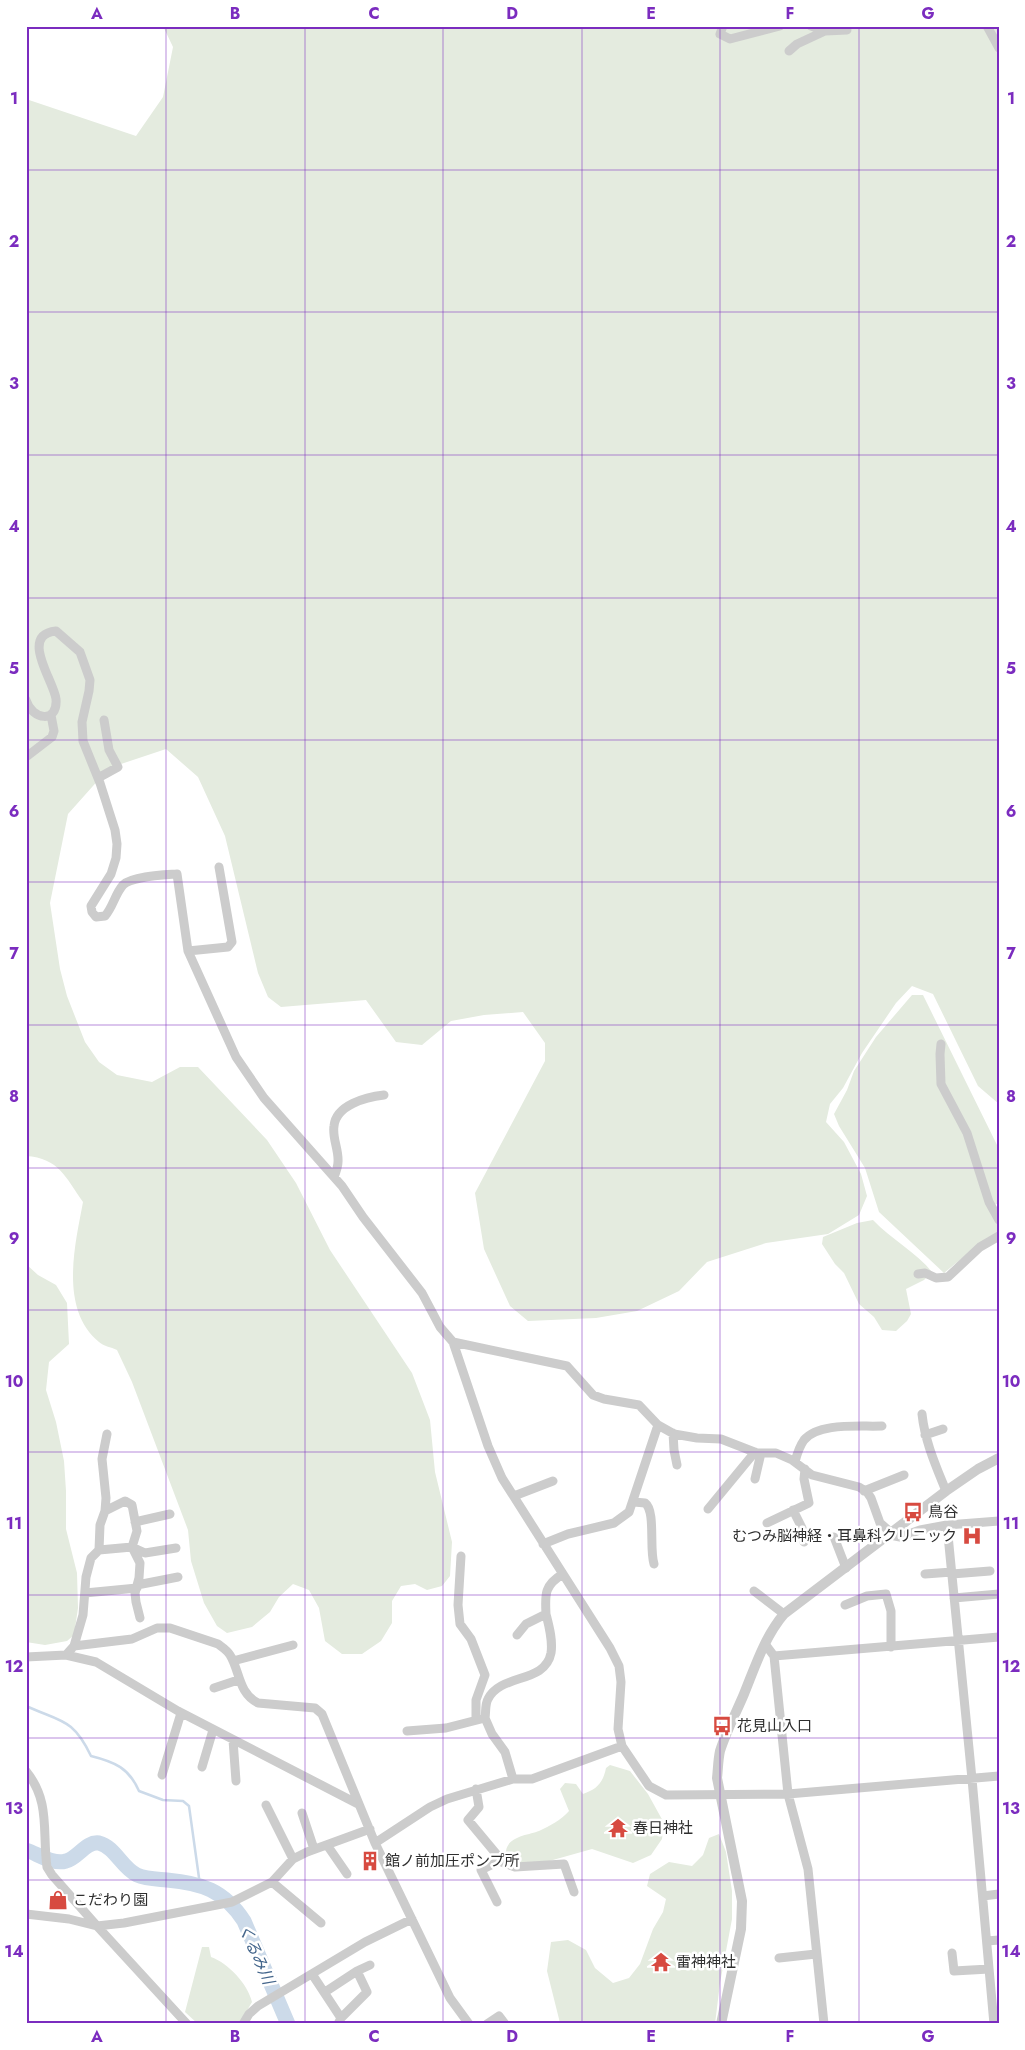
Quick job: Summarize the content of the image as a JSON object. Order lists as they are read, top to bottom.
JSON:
{
  "water": ["くるみ川"],
  "places": {
    "bus stop": ["鳥谷", "花見山入口"],
    "hospital": ["むつみ脳神経・耳鼻科クリニック"],
    "temple": ["春日神社", "雷神神社"],
    "building": ["館ノ前加圧ポンプ所"],
    "shop": ["こだわり園"]
  },
  "grid": {
    "columns": [
      "A",
      "B",
      "C",
      "D",
      "E",
      "F",
      "G"
    ],
    "rows": [
      "1",
      "2",
      "3",
      "4",
      "5",
      "6",
      "7",
      "8",
      "9",
      "10",
      "11",
      "12",
      "13",
      "14"
    ]
  }
}
